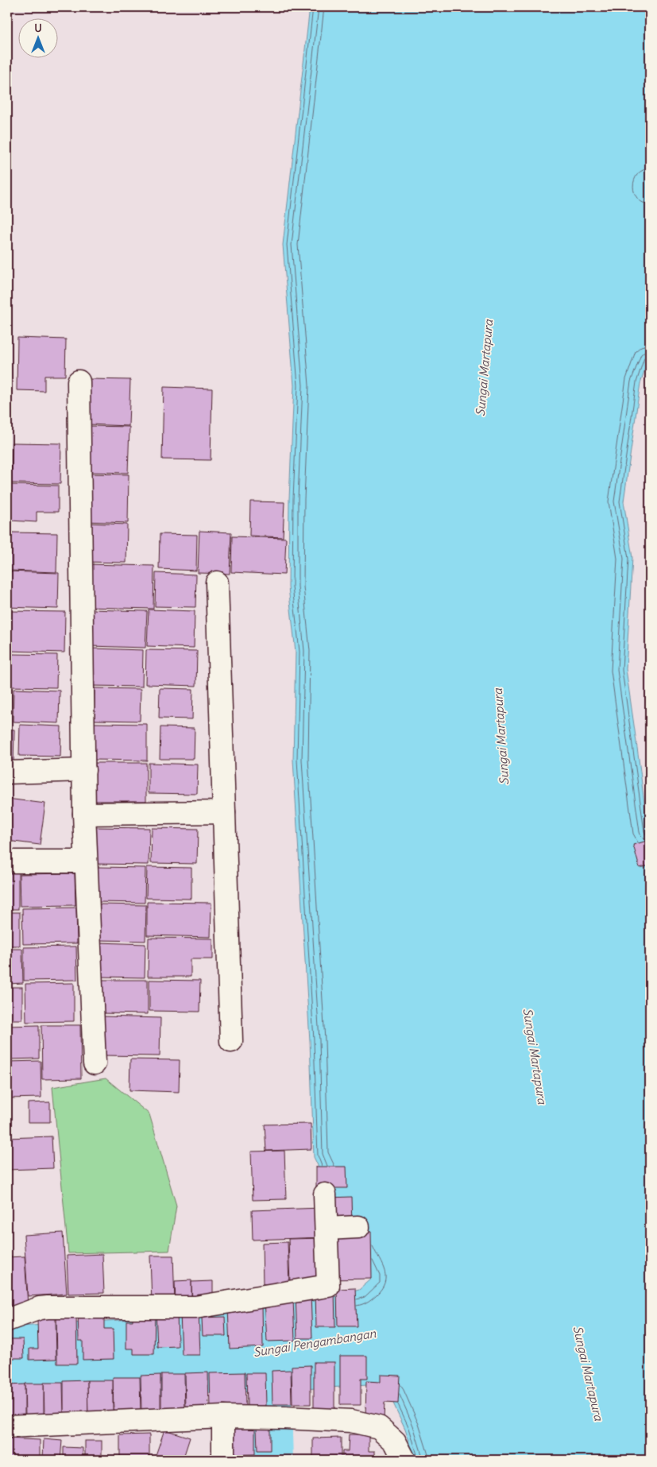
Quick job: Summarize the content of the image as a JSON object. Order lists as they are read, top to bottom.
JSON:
{
  "water": ["Sungai Martapura", "Sungai Pengambangan"],
  "north": "top"
}
